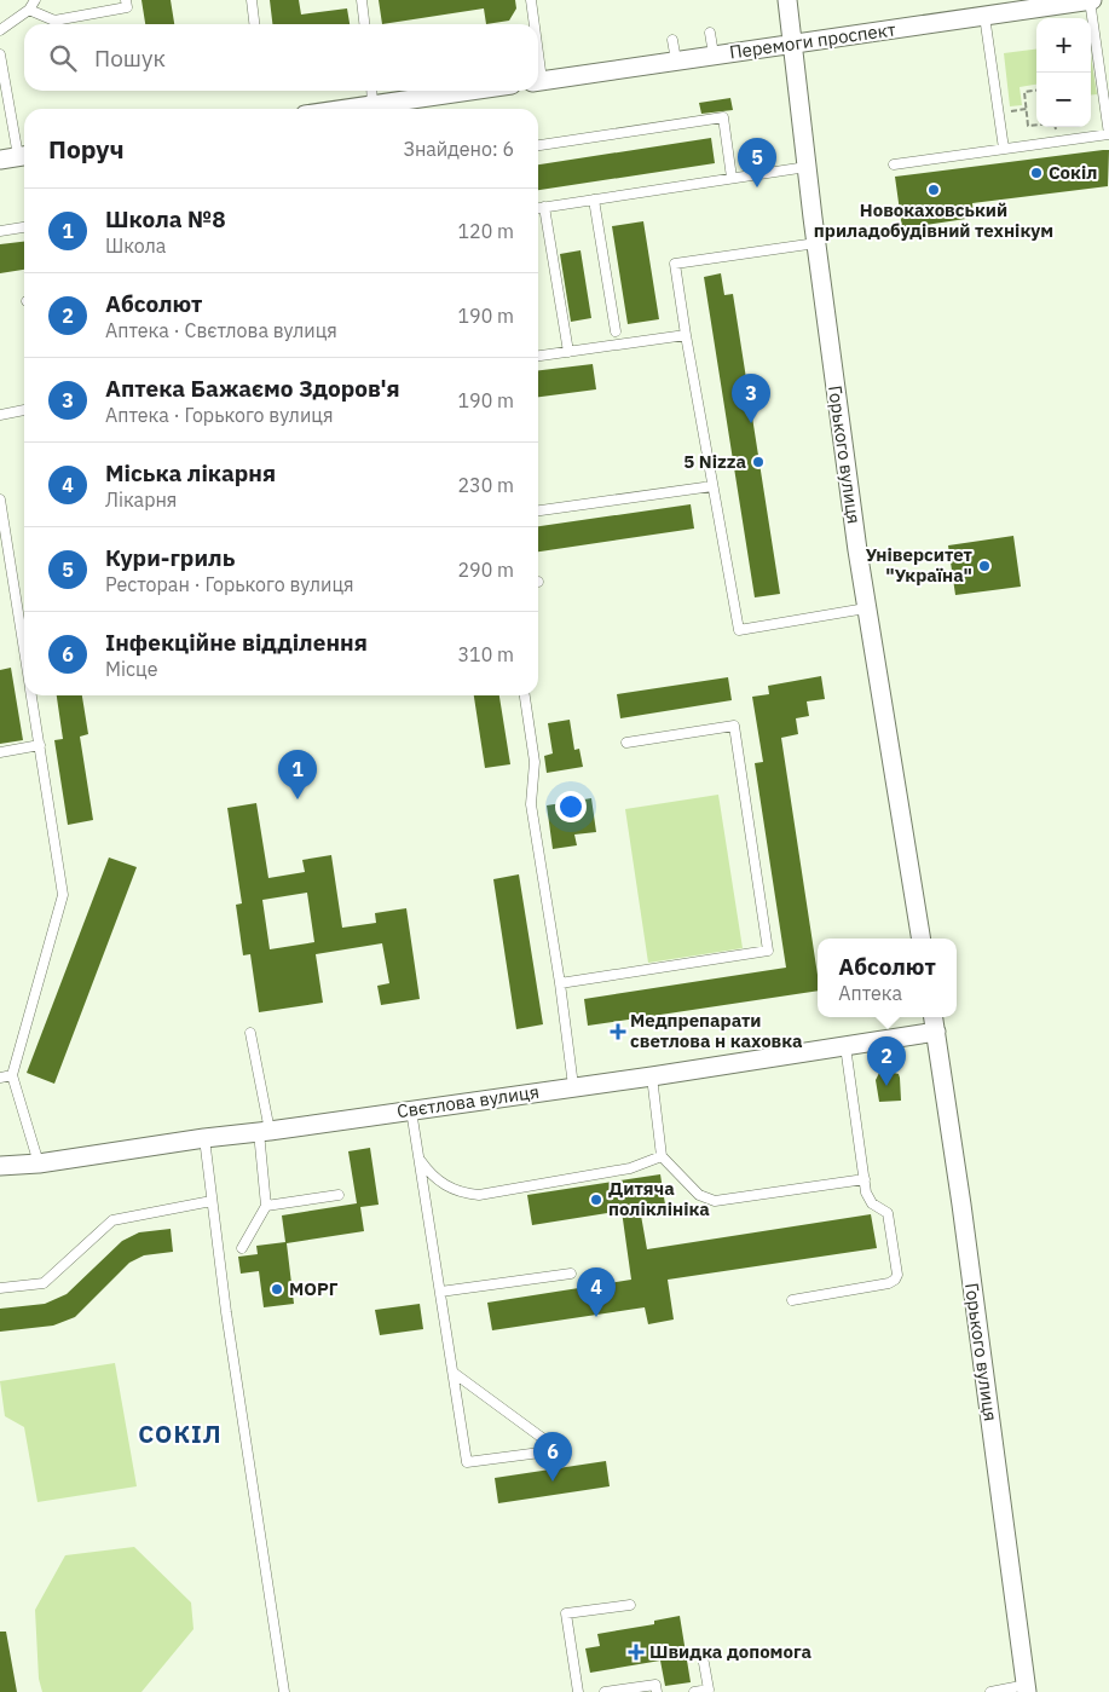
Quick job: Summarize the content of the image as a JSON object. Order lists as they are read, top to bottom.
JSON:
{
  "streets": {
    "street": ["Перемоги проспект", "Горького вулиця", "Свєтлова вулиця"]
  },
  "crossings": [
    ["Перемоги проспект", "Горького вулиця"],
    ["Горького вулиця", "Свєтлова вулиця"]
  ],
  "districts": ["СОКІЛ"],
  "places": {
    "other": [
      "Сокіл",
      "Новокаховський приладобудівний технікум",
      "5 Nizza",
      "Університет \"Україна\"",
      "Дитяча поліклініка",
      "МОРГ"
    ],
    "health": ["Медпрепарати светлова н каховка", "Швидка допомога"]
  },
  "page": {
    "map_buttons": ["+", "−"],
    "search": "Пошук",
    "heading": ["Поруч", "Знайдено: 6"],
    "pins": [
      "5",
      "3",
      "1",
      "2",
      "4",
      "6"
    ],
    "list": [
      {
        "mark": "1",
        "name": "Школа №8",
        "note": "Школа",
        "value": "120 m"
      },
      {
        "mark": "2",
        "name": "Абсолют",
        "note": "Аптека · Свєтлова вулиця",
        "value": "190 m"
      },
      {
        "mark": "3",
        "name": "Аптека Бажаємо Здоров'я",
        "note": "Аптека · Горького вулиця",
        "value": "190 m"
      },
      {
        "mark": "4",
        "name": "Міська лікарня",
        "note": "Лікарня",
        "value": "230 m"
      },
      {
        "mark": "5",
        "name": "Кури-гриль",
        "note": "Ресторан · Горького вулиця",
        "value": "290 m"
      },
      {
        "mark": "6",
        "name": "Інфекційне відділення",
        "note": "Місце",
        "value": "310 m"
      }
    ],
    "popup": ["Абсолют", "Аптека"]
  }
}
